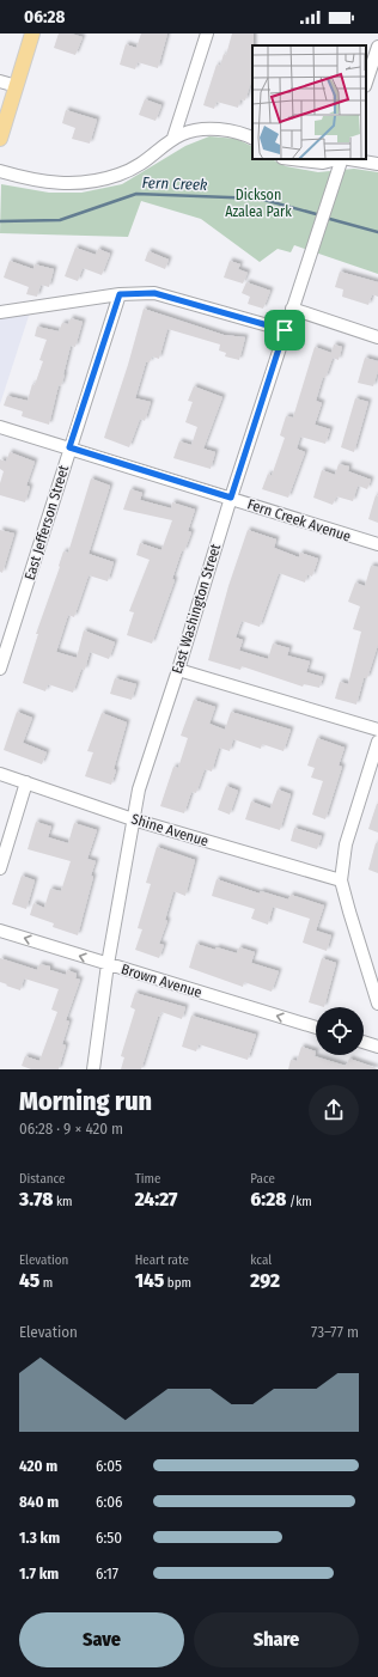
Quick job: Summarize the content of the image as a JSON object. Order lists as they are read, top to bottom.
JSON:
{
  "streets": {
    "street": [
      "Fern Creek Avenue",
      "East Jefferson Street",
      "East Washington Street",
      "Shine Avenue",
      "Brown Avenue"
    ]
  },
  "crossings": [
    ["Fern Creek Avenue", "East Jefferson Street"],
    ["Fern Creek Avenue", "East Washington Street"],
    ["East Washington Street", "Shine Avenue"],
    ["East Washington Street", "Brown Avenue"]
  ],
  "one_way": ["Brown Avenue"],
  "water": ["Fern Creek"],
  "parks": ["Dickson Azalea Park"],
  "page": {
    "status": "06:28",
    "heading": ["Morning run", "06:28 · 9 × 420 m"],
    "stats": [
      ["Distance", "3.78 km"],
      ["Time", "24:27"],
      ["Pace", "6:28 /km"],
      ["Elevation", "45 m"],
      ["Heart rate", "145 bpm"],
      ["kcal", "292"]
    ],
    "chart": ["Elevation", "73–77 m"],
    "list": [
      {
        "name": "420 m",
        "note": "6:05"
      },
      {
        "name": "840 m",
        "note": "6:06"
      },
      {
        "name": "1.3 km",
        "note": "6:50"
      },
      {
        "name": "1.7 km",
        "note": "6:17"
      }
    ],
    "buttons": ["Save", "Share"]
  }
}
